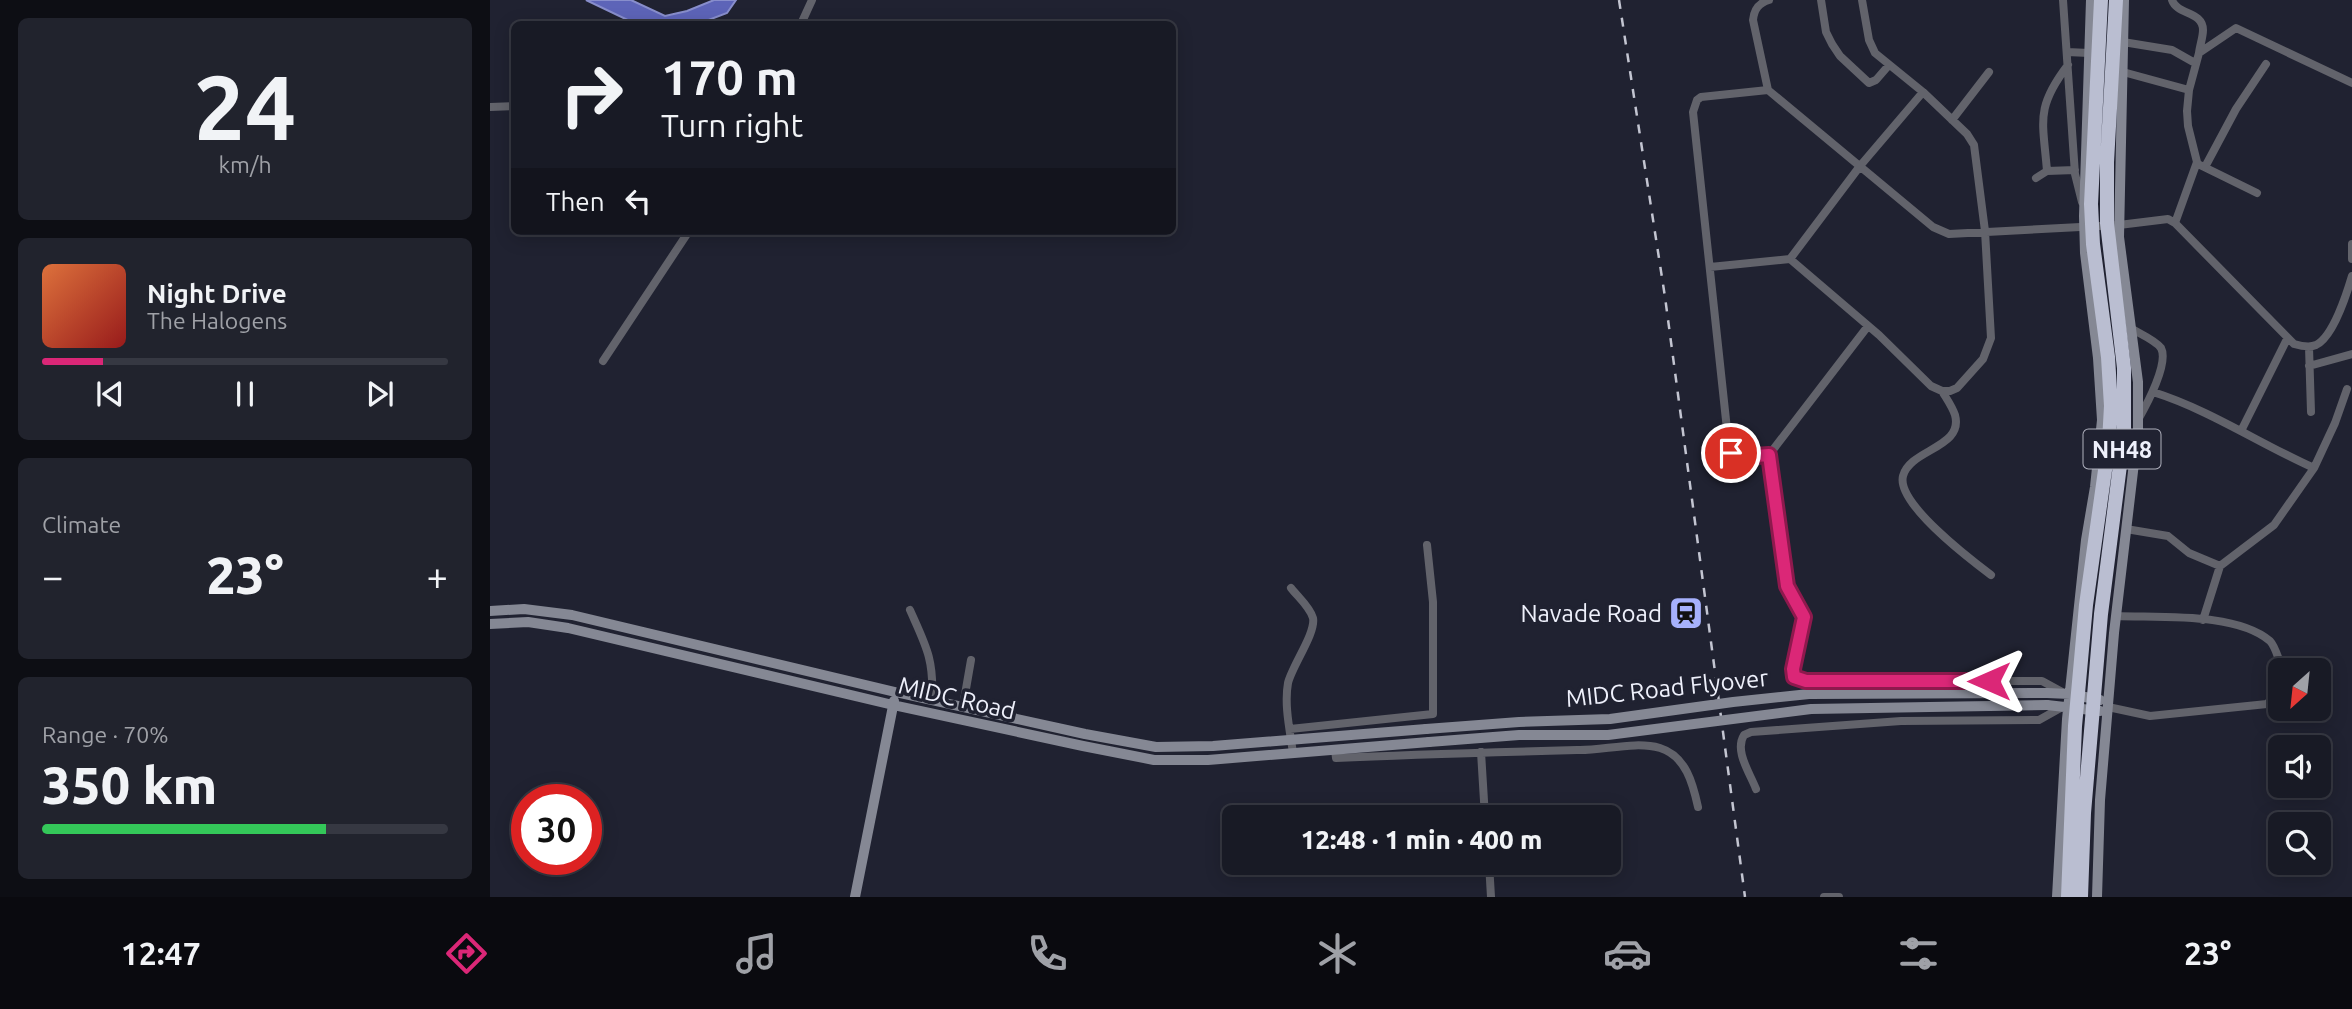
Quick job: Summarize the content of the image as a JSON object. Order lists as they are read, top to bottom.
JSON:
{
  "streets": {
    "highway": ["NH48"],
    "main road": ["MIDC Road Flyover", "MIDC Road"]
  },
  "crossings": [
    ["MIDC Road Flyover", "MIDC Road"]
  ],
  "places": {
    "station": ["Navade Road"]
  },
  "north": "bottom left",
  "page": {
    "tile": [
      ["24", "km/h"],
      "Climate",
      ["Range · 70%", "350 km"]
    ],
    "turn": ["170 m", "Turn right"],
    "then": "Then",
    "song": ["Night Drive", "The Halogens"],
    "heat": ["−", "23°", "+"],
    "limit": "30",
    "trip": "12:48 · 1 min · 400 m",
    "tabs": ["12:47", "23°"]
  }
}
